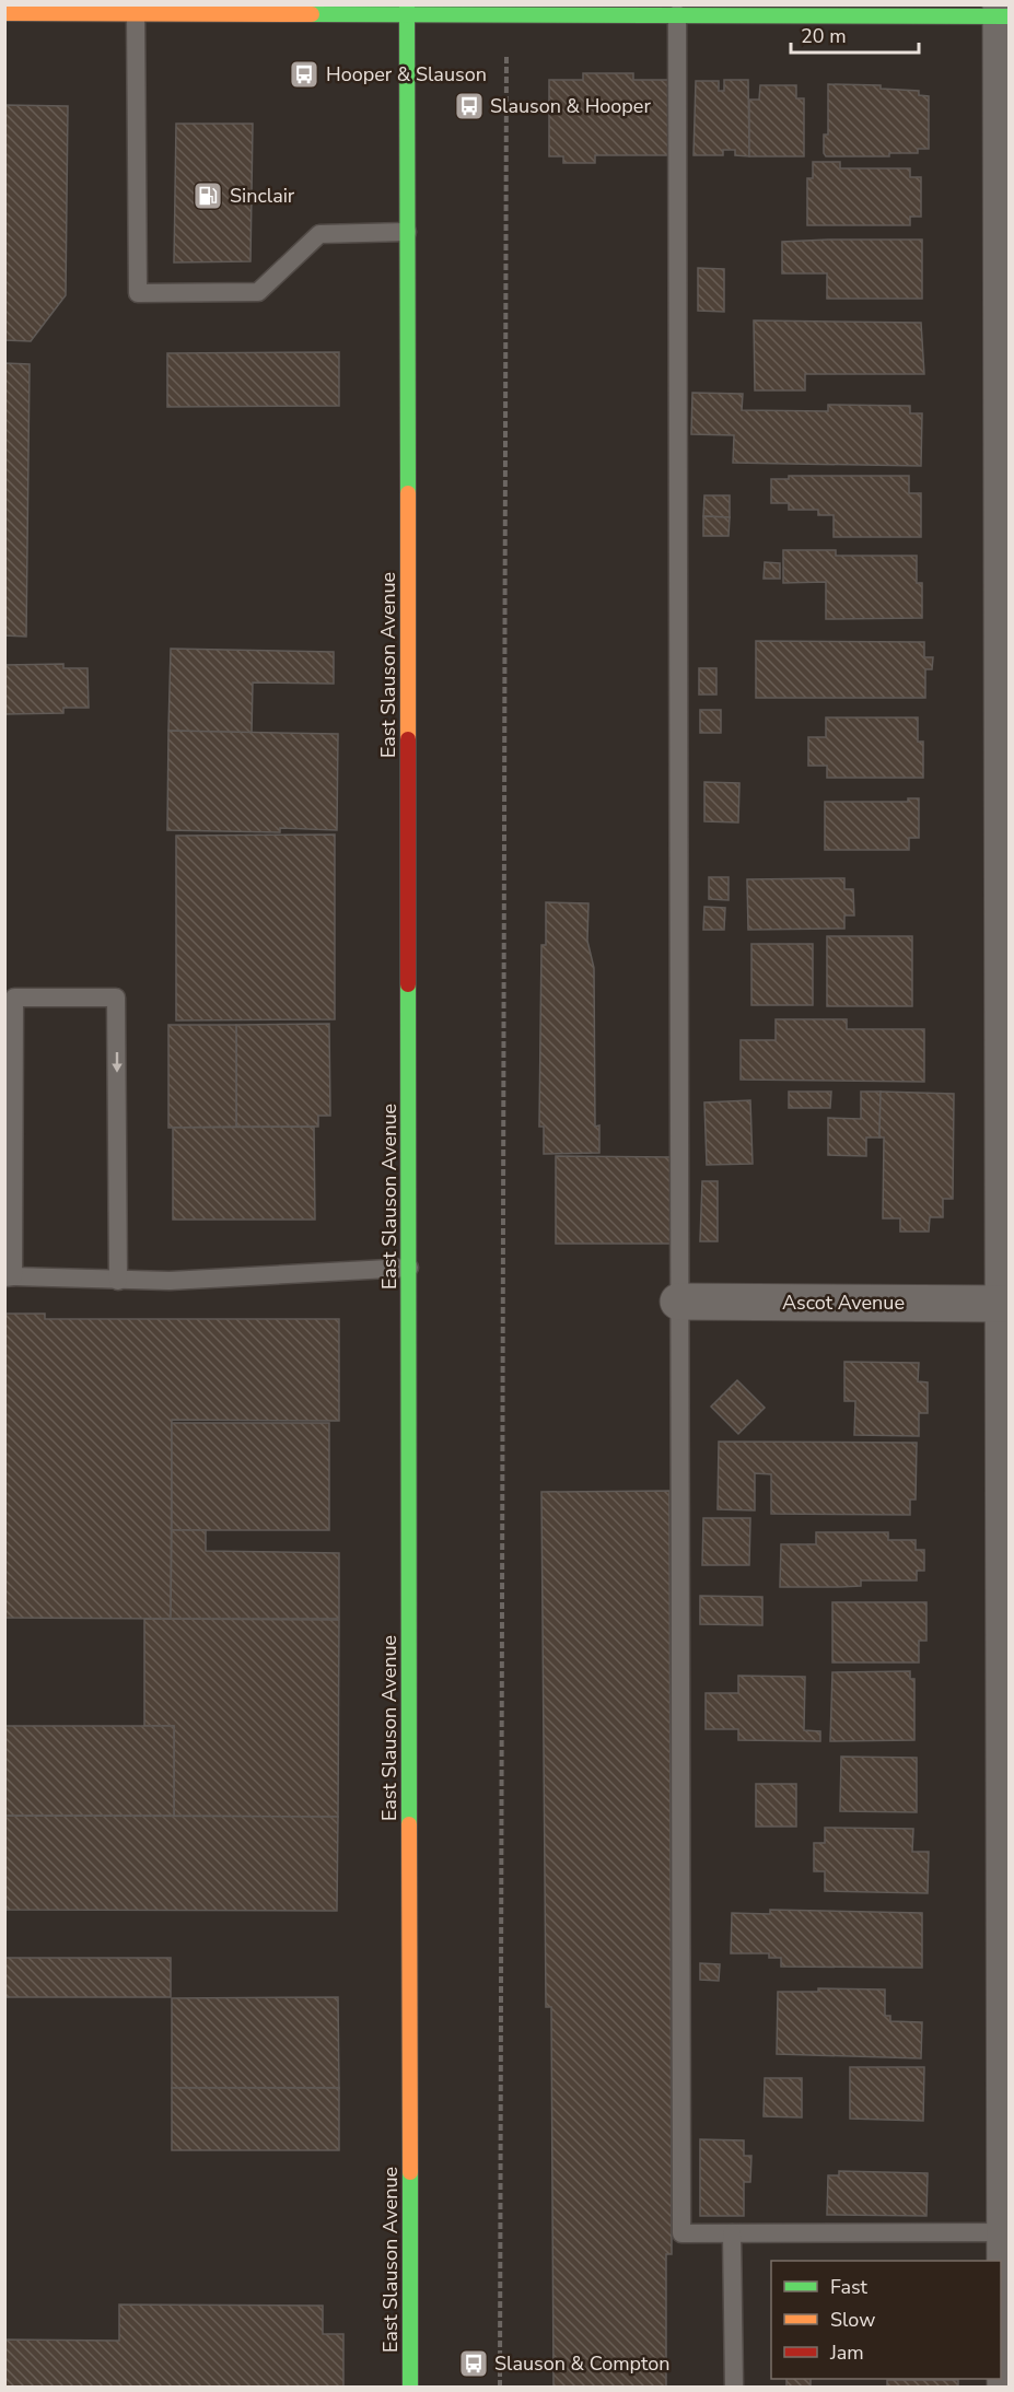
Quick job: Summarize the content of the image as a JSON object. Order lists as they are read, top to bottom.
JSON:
{
  "streets": {
    "main road": ["East Slauson Avenue"],
    "street": ["Ascot Avenue"]
  },
  "places": {
    "bus stop": ["Hooper & Slauson", "Slauson & Hooper", "Slauson & Compton"],
    "fuel station": ["Sinclair"]
  },
  "legend": ["Fast", "Slow", "Jam"],
  "scale_bar": "20 m"
}
